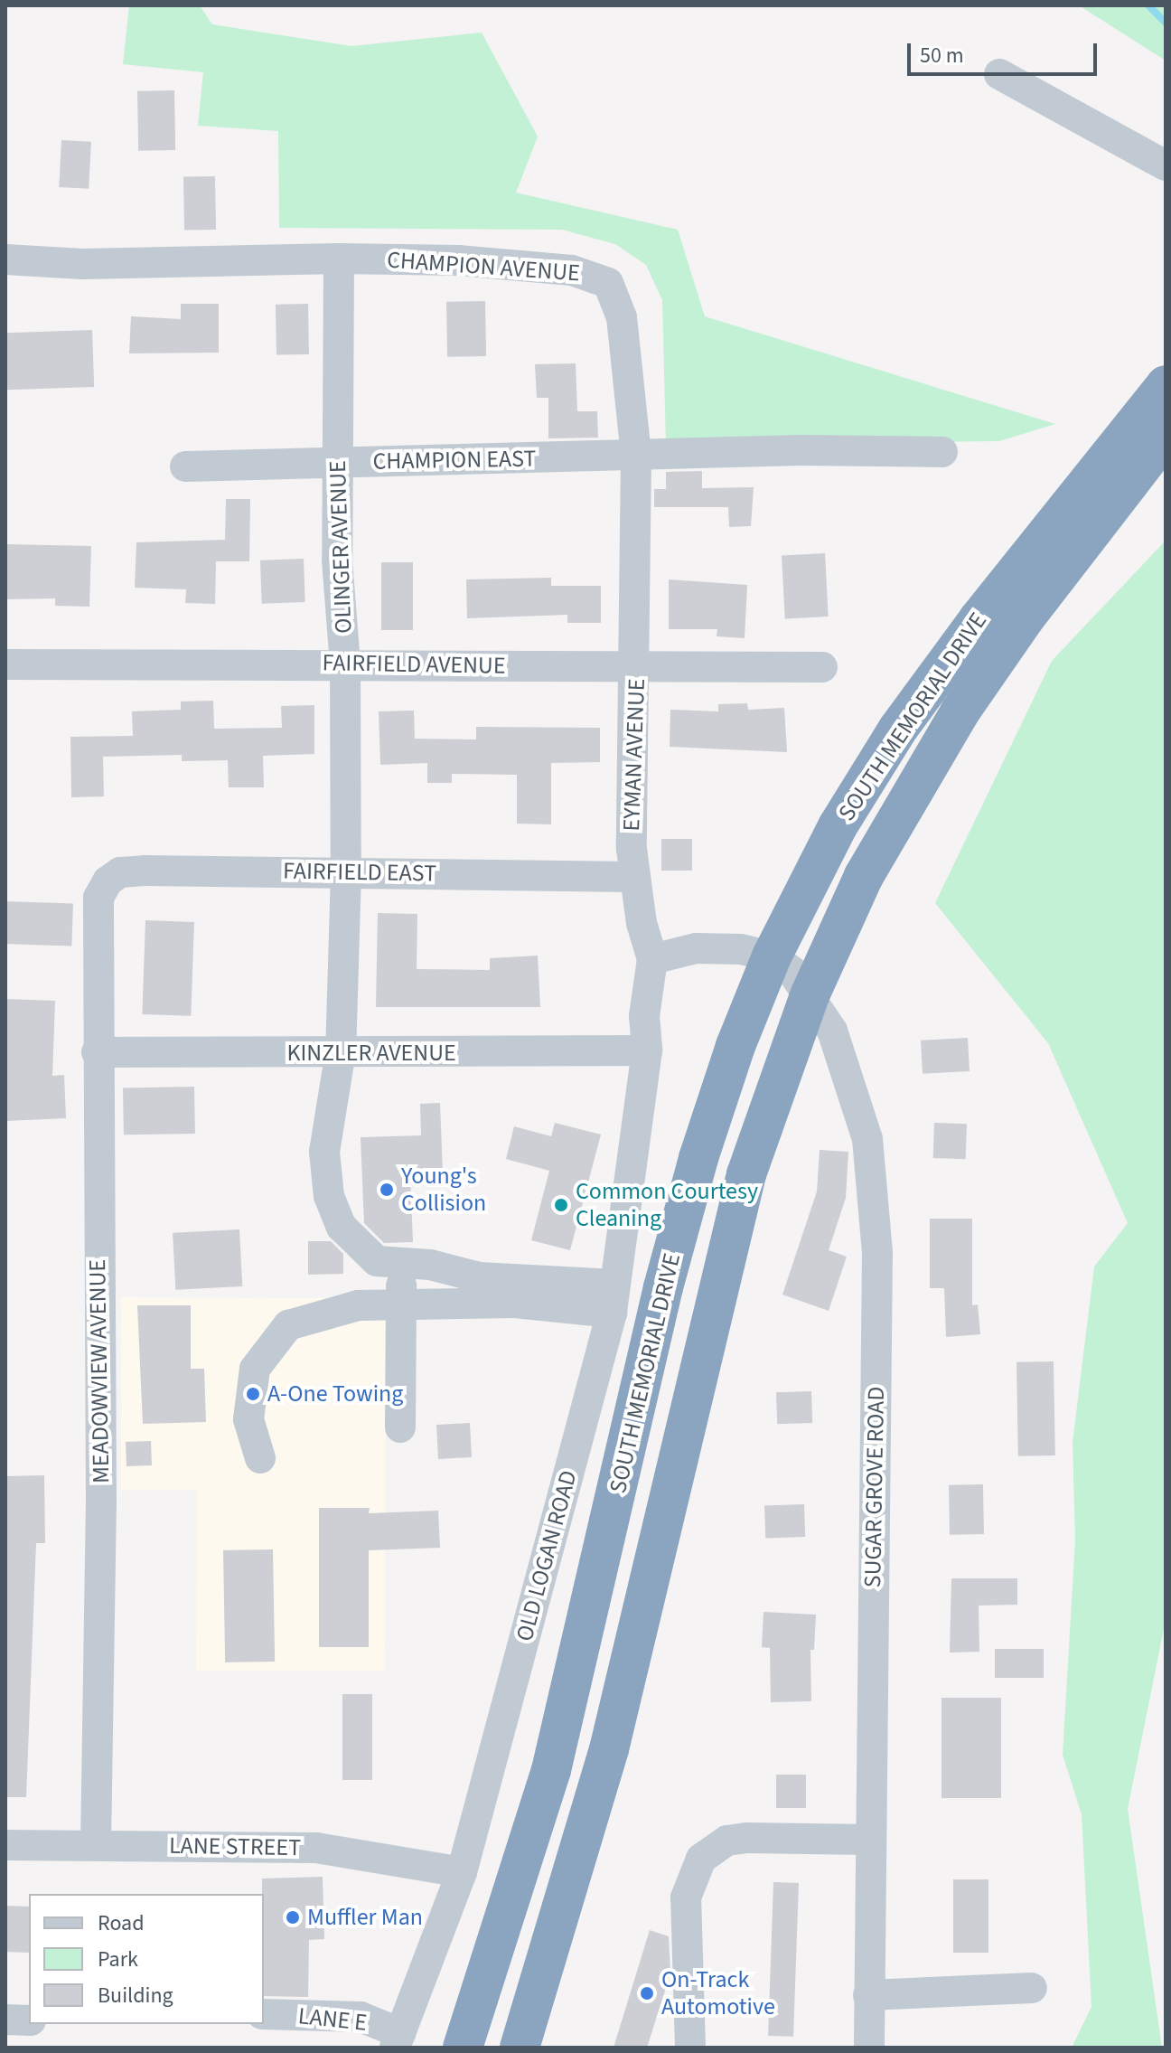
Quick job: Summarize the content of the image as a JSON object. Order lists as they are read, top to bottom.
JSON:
{
  "streets": {
    "highway": ["SOUTH MEMORIAL DRIVE"],
    "street": [
      "CHAMPION AVENUE",
      "CHAMPION EAST",
      "OLINGER AVENUE",
      "FAIRFIELD AVENUE",
      "EYMAN AVENUE",
      "FAIRFIELD EAST",
      "KINZLER AVENUE",
      "MEADOWVIEW AVENUE",
      "SUGAR GROVE ROAD",
      "OLD LOGAN ROAD",
      "LANE STREET",
      "LANE E"
    ]
  },
  "crossings": [
    ["CHAMPION AVENUE", "CHAMPION EAST"],
    ["CHAMPION AVENUE", "OLINGER AVENUE"],
    ["CHAMPION AVENUE", "EYMAN AVENUE"],
    ["CHAMPION EAST", "OLINGER AVENUE"],
    ["CHAMPION EAST", "EYMAN AVENUE"],
    ["OLINGER AVENUE", "FAIRFIELD AVENUE"],
    ["OLINGER AVENUE", "FAIRFIELD EAST"],
    ["OLINGER AVENUE", "KINZLER AVENUE"],
    ["OLINGER AVENUE", "OLD LOGAN ROAD"],
    ["FAIRFIELD AVENUE", "EYMAN AVENUE"],
    ["SOUTH MEMORIAL DRIVE", "SUGAR GROVE ROAD"],
    ["EYMAN AVENUE", "FAIRFIELD EAST"],
    ["EYMAN AVENUE", "KINZLER AVENUE"],
    ["EYMAN AVENUE", "OLD LOGAN ROAD"],
    ["FAIRFIELD EAST", "MEADOWVIEW AVENUE"],
    ["KINZLER AVENUE", "MEADOWVIEW AVENUE"],
    ["KINZLER AVENUE", "OLD LOGAN ROAD"],
    ["MEADOWVIEW AVENUE", "LANE STREET"],
    ["OLD LOGAN ROAD", "LANE STREET"],
    ["OLD LOGAN ROAD", "LANE E"]
  ],
  "places": [
    "Young's Collision",
    "Common Courtesy Cleaning",
    "A-One Towing",
    "Muffler Man",
    "On-Track Automotive"
  ],
  "legend": ["Road", "Park", "Building"],
  "scale_bar": "50 m"
}
